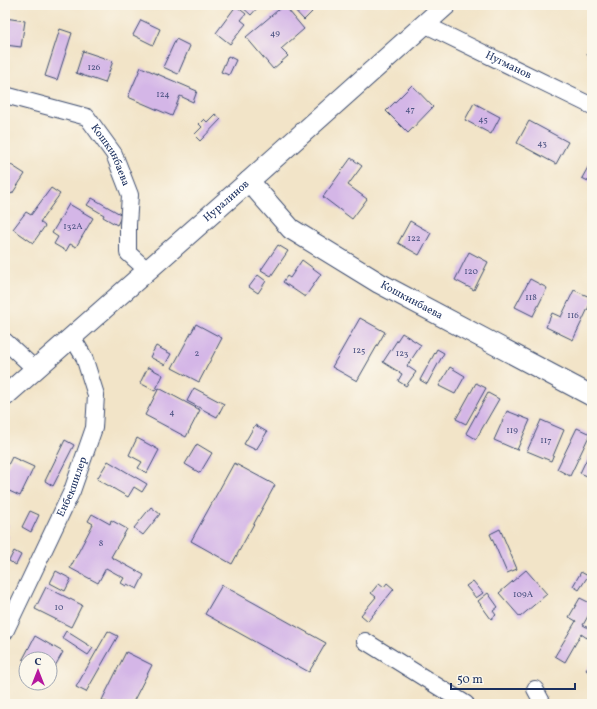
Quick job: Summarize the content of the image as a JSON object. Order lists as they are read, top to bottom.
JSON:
{
  "streets": {
    "main road": ["Кошкинбаева", "Нуралинов"],
    "street": ["Нугманов", "Енбекшилер"]
  },
  "crossings": [
    ["Нугманов", "Нуралинов"],
    ["Кошкинбаева", "Нуралинов"],
    ["Нуралинов", "Енбекшилер"]
  ],
  "house_numbers": [
    "49",
    "126",
    "124",
    "47",
    "45",
    "43",
    "132А",
    "122",
    "120",
    "118",
    "116",
    "125",
    "2",
    "123",
    "4",
    "119",
    "117",
    "8",
    "109А",
    "10"
  ],
  "scale_bar": "50 m",
  "north": "top"
}
